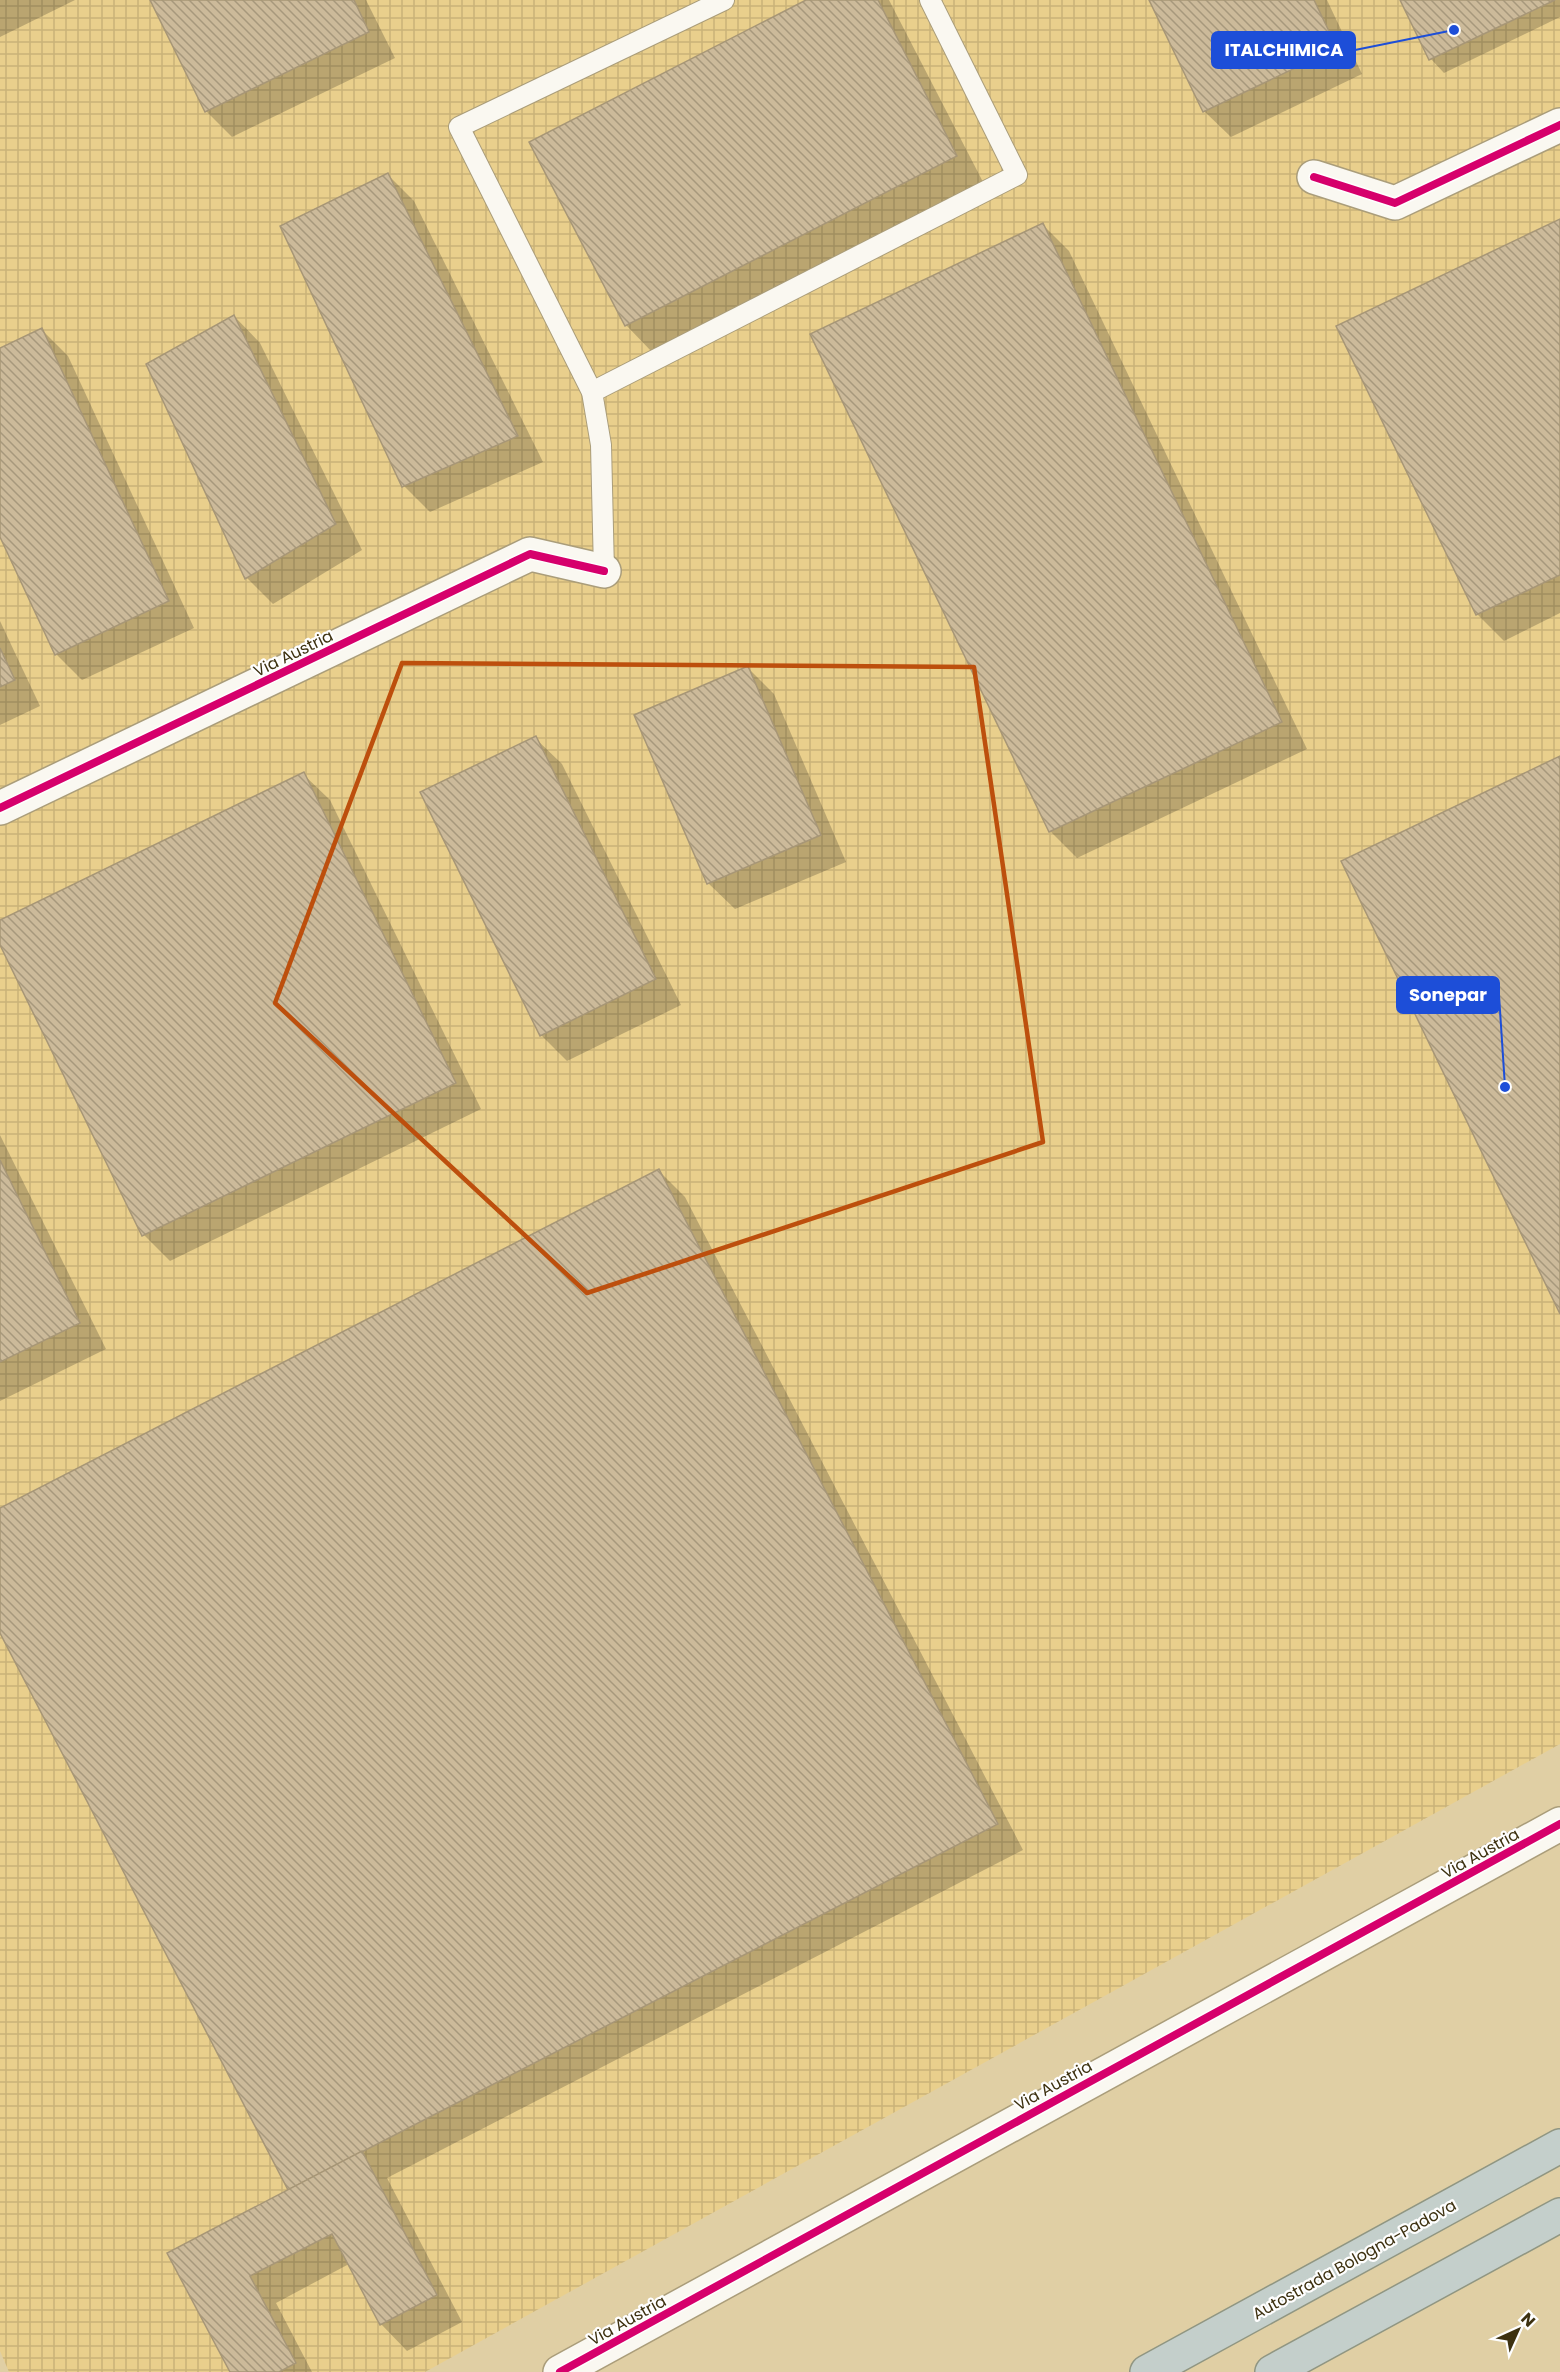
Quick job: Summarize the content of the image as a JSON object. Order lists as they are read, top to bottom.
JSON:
{
  "streets": {
    "highway": ["Autostrada Bologna-Padova"],
    "street": ["Via Austria"]
  },
  "places": ["ITALCHIMICA", "Sonepar"],
  "north": "top right"
}
